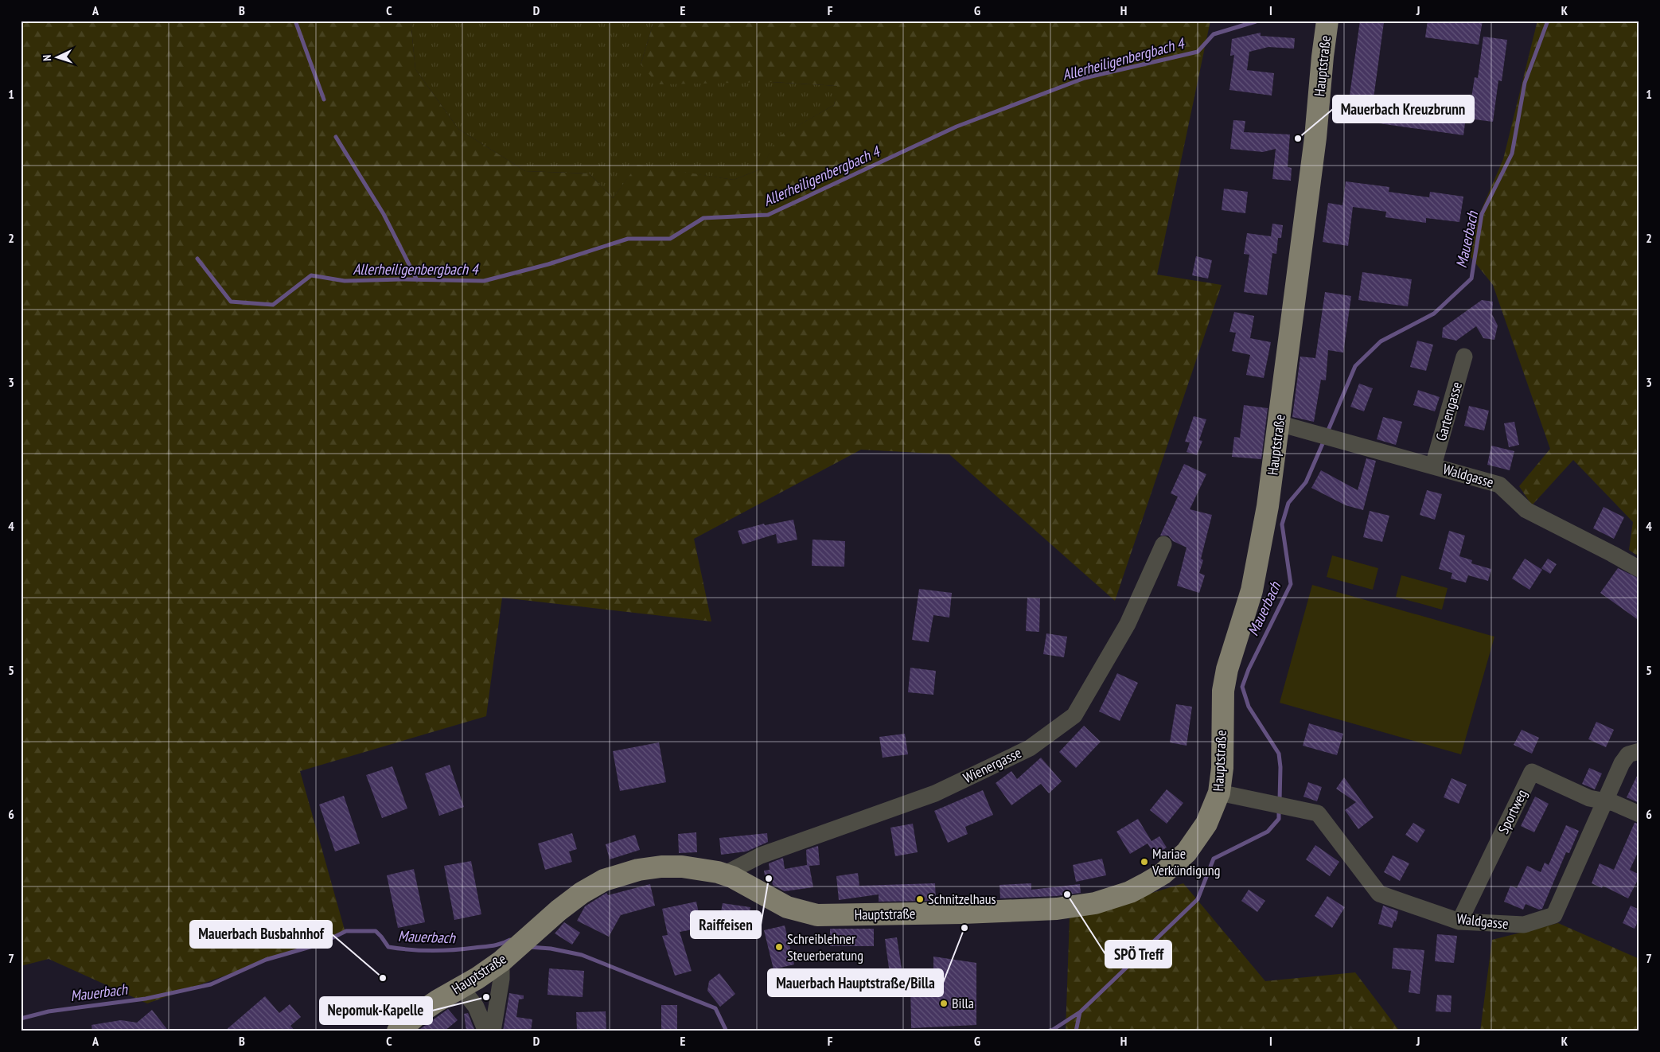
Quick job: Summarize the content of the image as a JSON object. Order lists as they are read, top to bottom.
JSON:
{
  "streets": {
    "main road": ["Hauptstraße"],
    "street": [
      "Gartengasse",
      "Waldgasse",
      "Wienergasse",
      "Sportweg"
    ]
  },
  "crossings": [
    ["Hauptstraße", "Waldgasse"],
    ["Hauptstraße", "Wienergasse"],
    ["Gartengasse", "Waldgasse"],
    ["Waldgasse", "Sportweg"]
  ],
  "water": ["Allerheiligenbergbach 4", "Mauerbach"],
  "places": [
    "Mauerbach Kreuzbrunn",
    "Mariae Verkündigung",
    "Raiffeisen",
    "SPÖ Treff",
    "Schnitzelhaus",
    "Mauerbach Hauptstraße/Billa",
    "Schreiblehner Steuerberatung",
    "Mauerbach Busbahnhof",
    "Nepomuk-Kapelle",
    "Billa"
  ],
  "north": "left",
  "grid": {
    "columns": [
      "A",
      "B",
      "C",
      "D",
      "E",
      "F",
      "G",
      "H",
      "I",
      "J",
      "K"
    ],
    "rows": [
      "1",
      "2",
      "3",
      "4",
      "5",
      "6",
      "7"
    ]
  }
}
